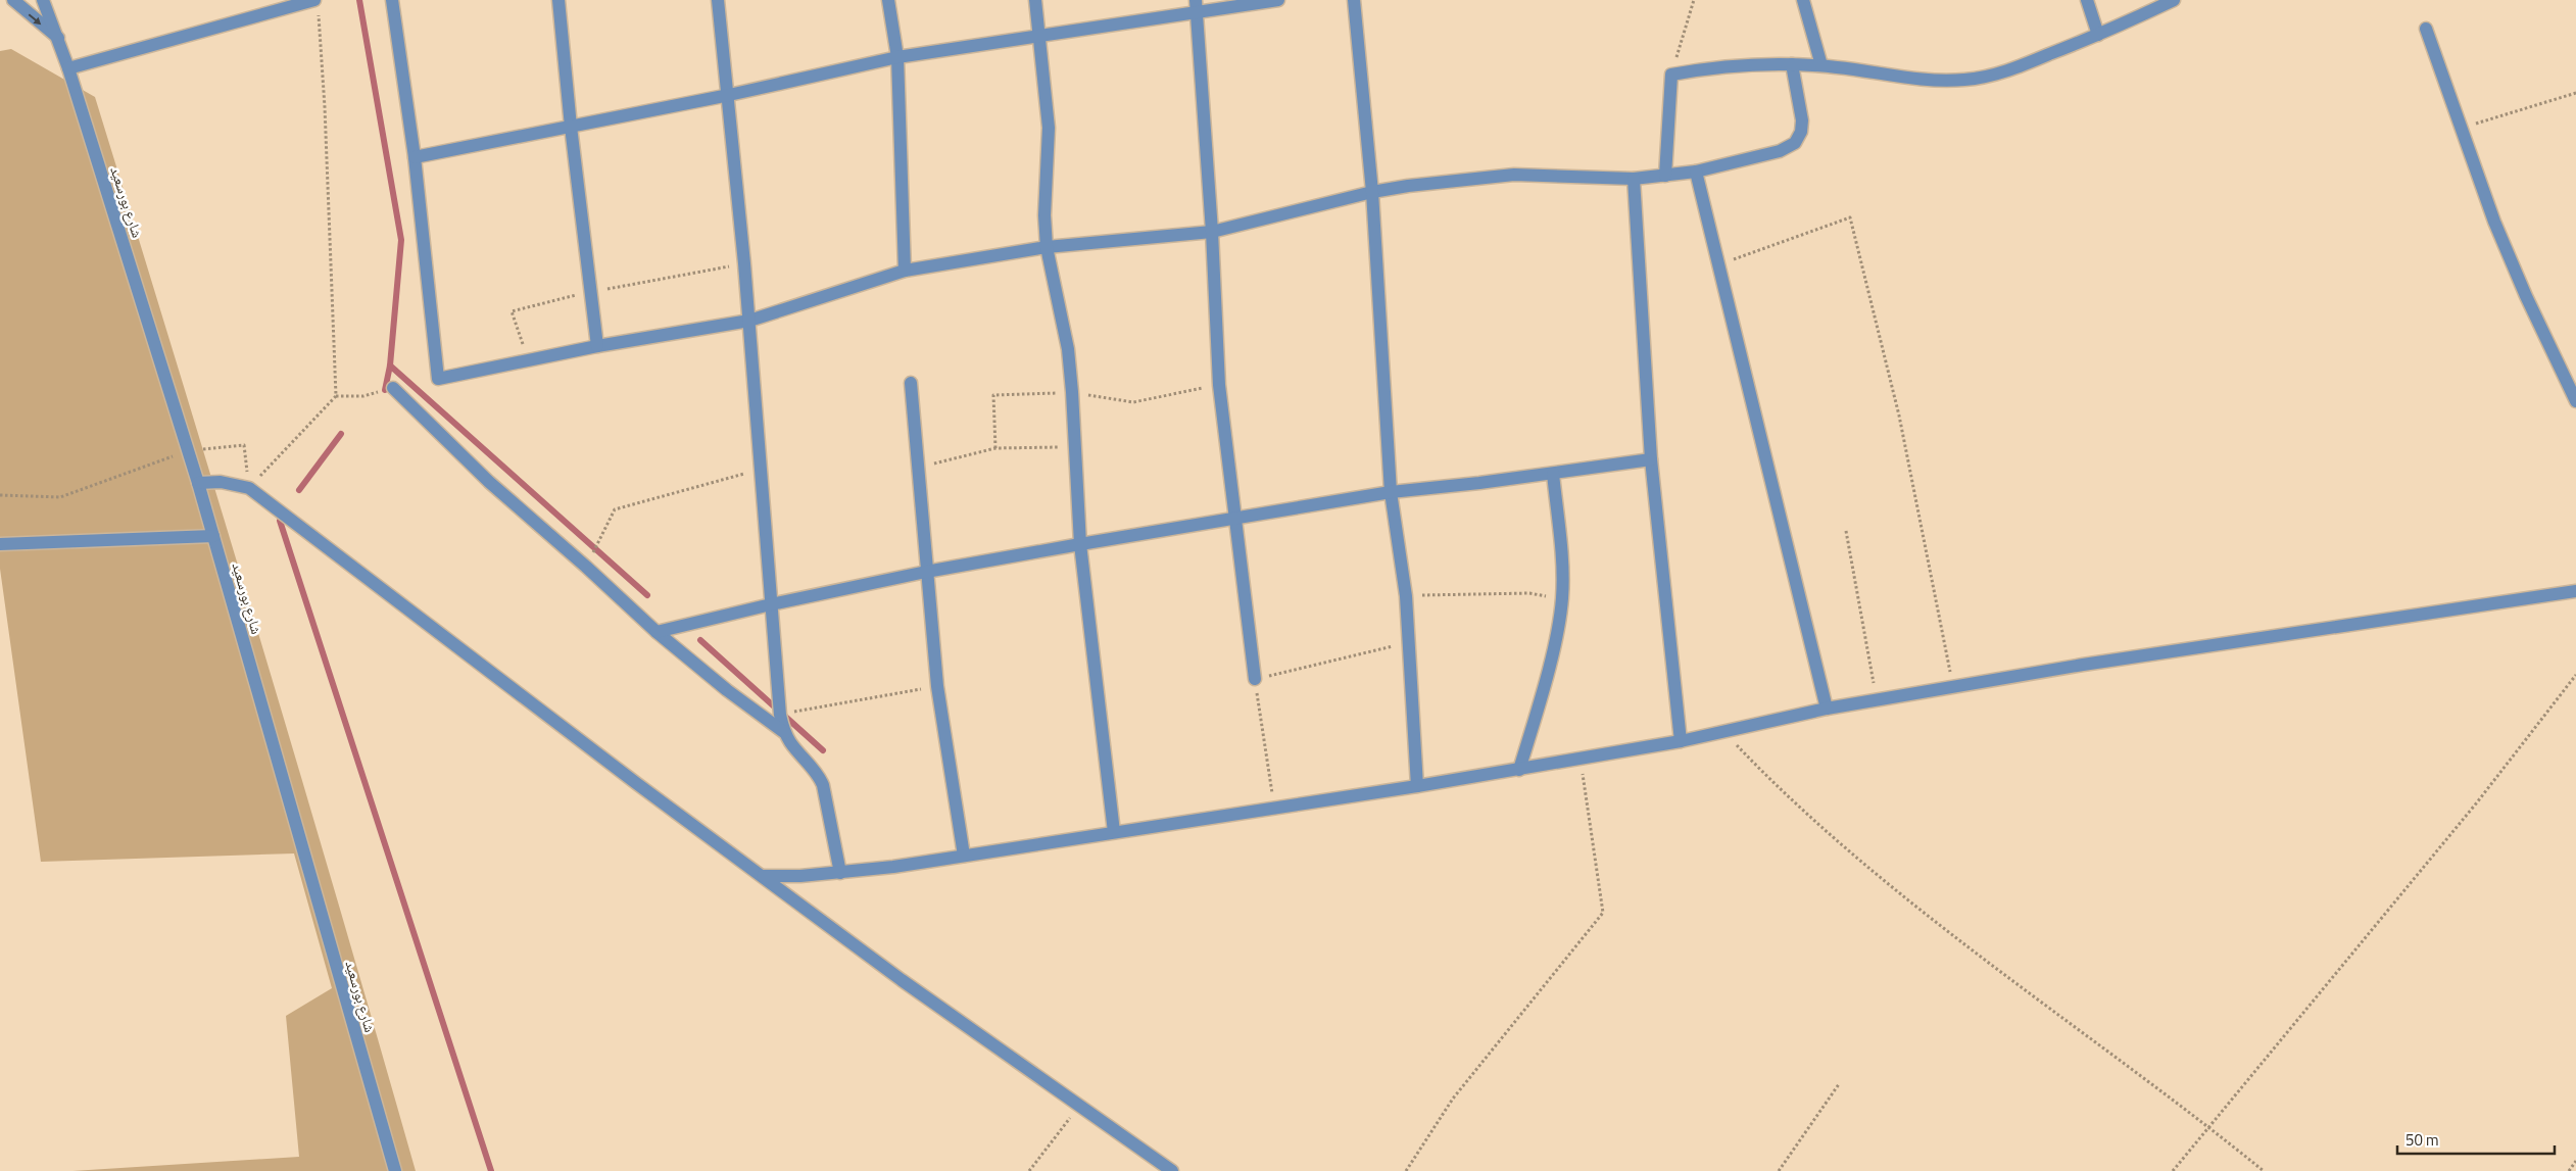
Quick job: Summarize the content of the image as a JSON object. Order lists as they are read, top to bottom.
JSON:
{
  "streets": {
    "street": ["شارع بورسعيد"]
  },
  "scale_bar": "50 m"
}
